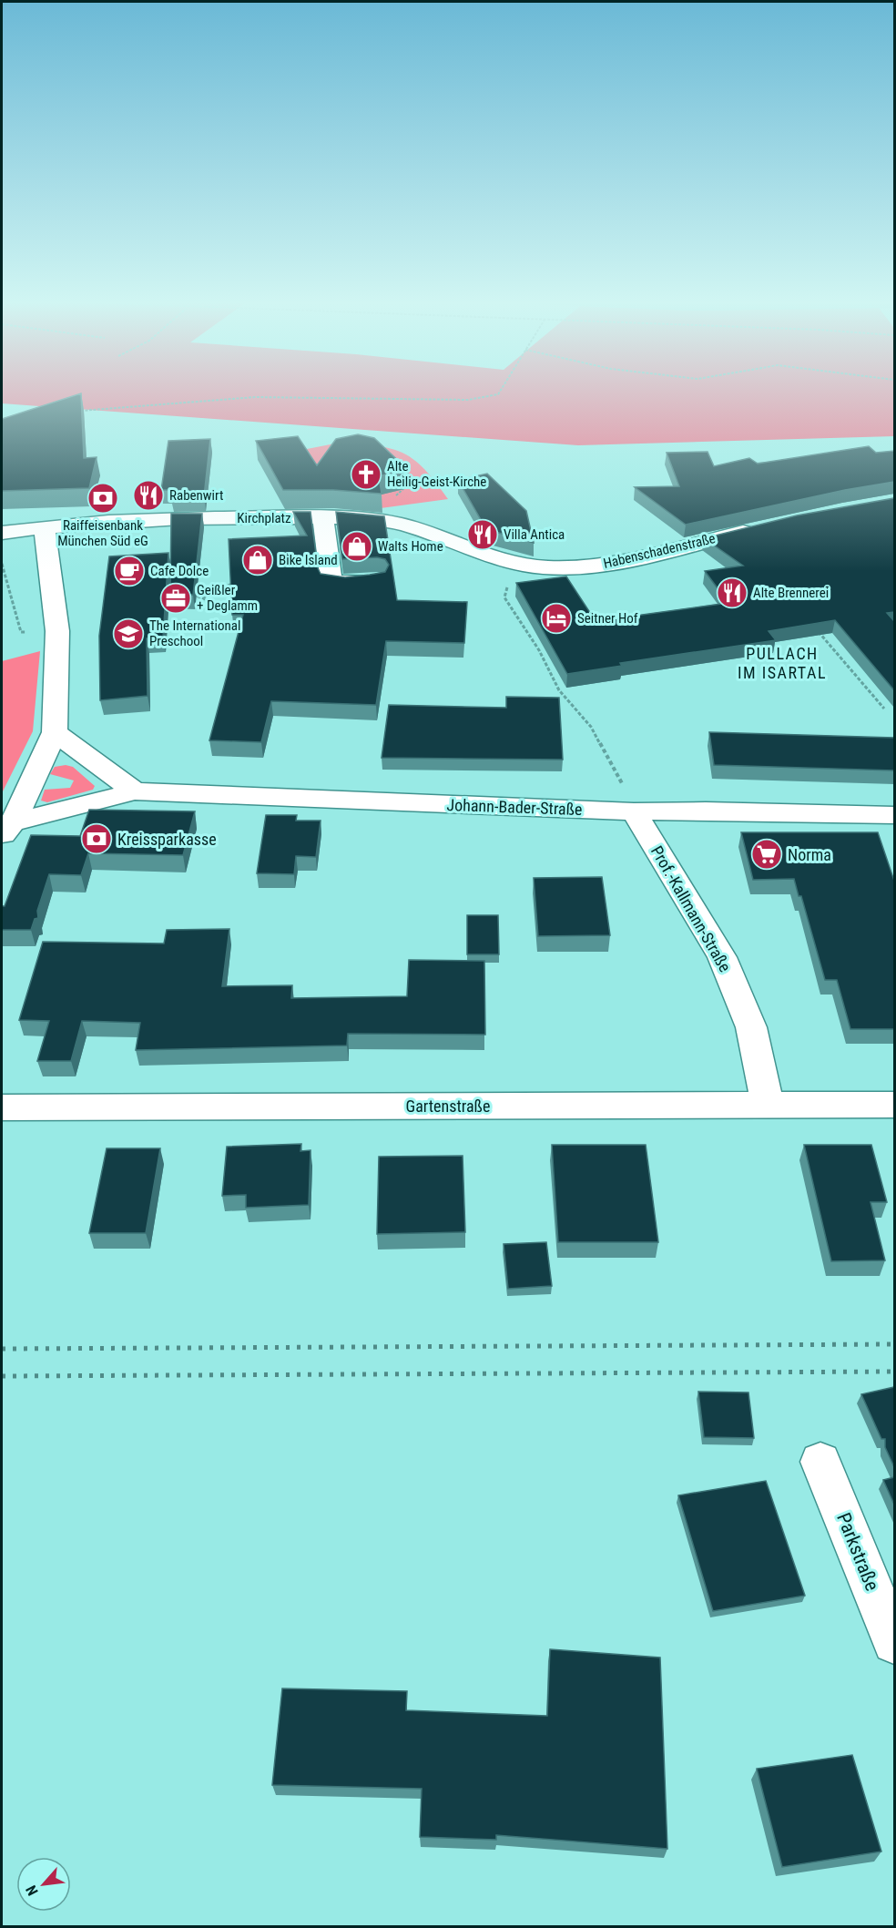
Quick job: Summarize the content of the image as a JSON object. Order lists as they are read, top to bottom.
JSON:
{
  "streets": {
    "street": [
      "Kirchplatz",
      "Habenschadenstraße",
      "Johann-Bader-Straße",
      "Prof.-Kallmann-Straße",
      "Gartenstraße",
      "Parkstraße"
    ]
  },
  "crossings": [
    ["Kirchplatz", "Habenschadenstraße"],
    ["Johann-Bader-Straße", "Prof.-Kallmann-Straße"],
    ["Prof.-Kallmann-Straße", "Gartenstraße"]
  ],
  "districts": ["PULLACH IM ISARTAL"],
  "places": {
    "church": ["Alte Heilig-Geist-Kirche"],
    "restaurant": ["Rabenwirt", "Villa Antica", "Alte Brennerei"],
    "bank": ["Raiffeisenbank München Süd eG", "Kreissparkasse"],
    "shop": ["Walts Home", "Bike Island"],
    "cafe": ["Cafe Dolce"],
    "office": ["Geißler + Deglamm"],
    "hotel": ["Seitner Hof"],
    "school or university": ["The International Preschool"],
    "supermarket": ["Norma"]
  },
  "north": "bottom left"
}
